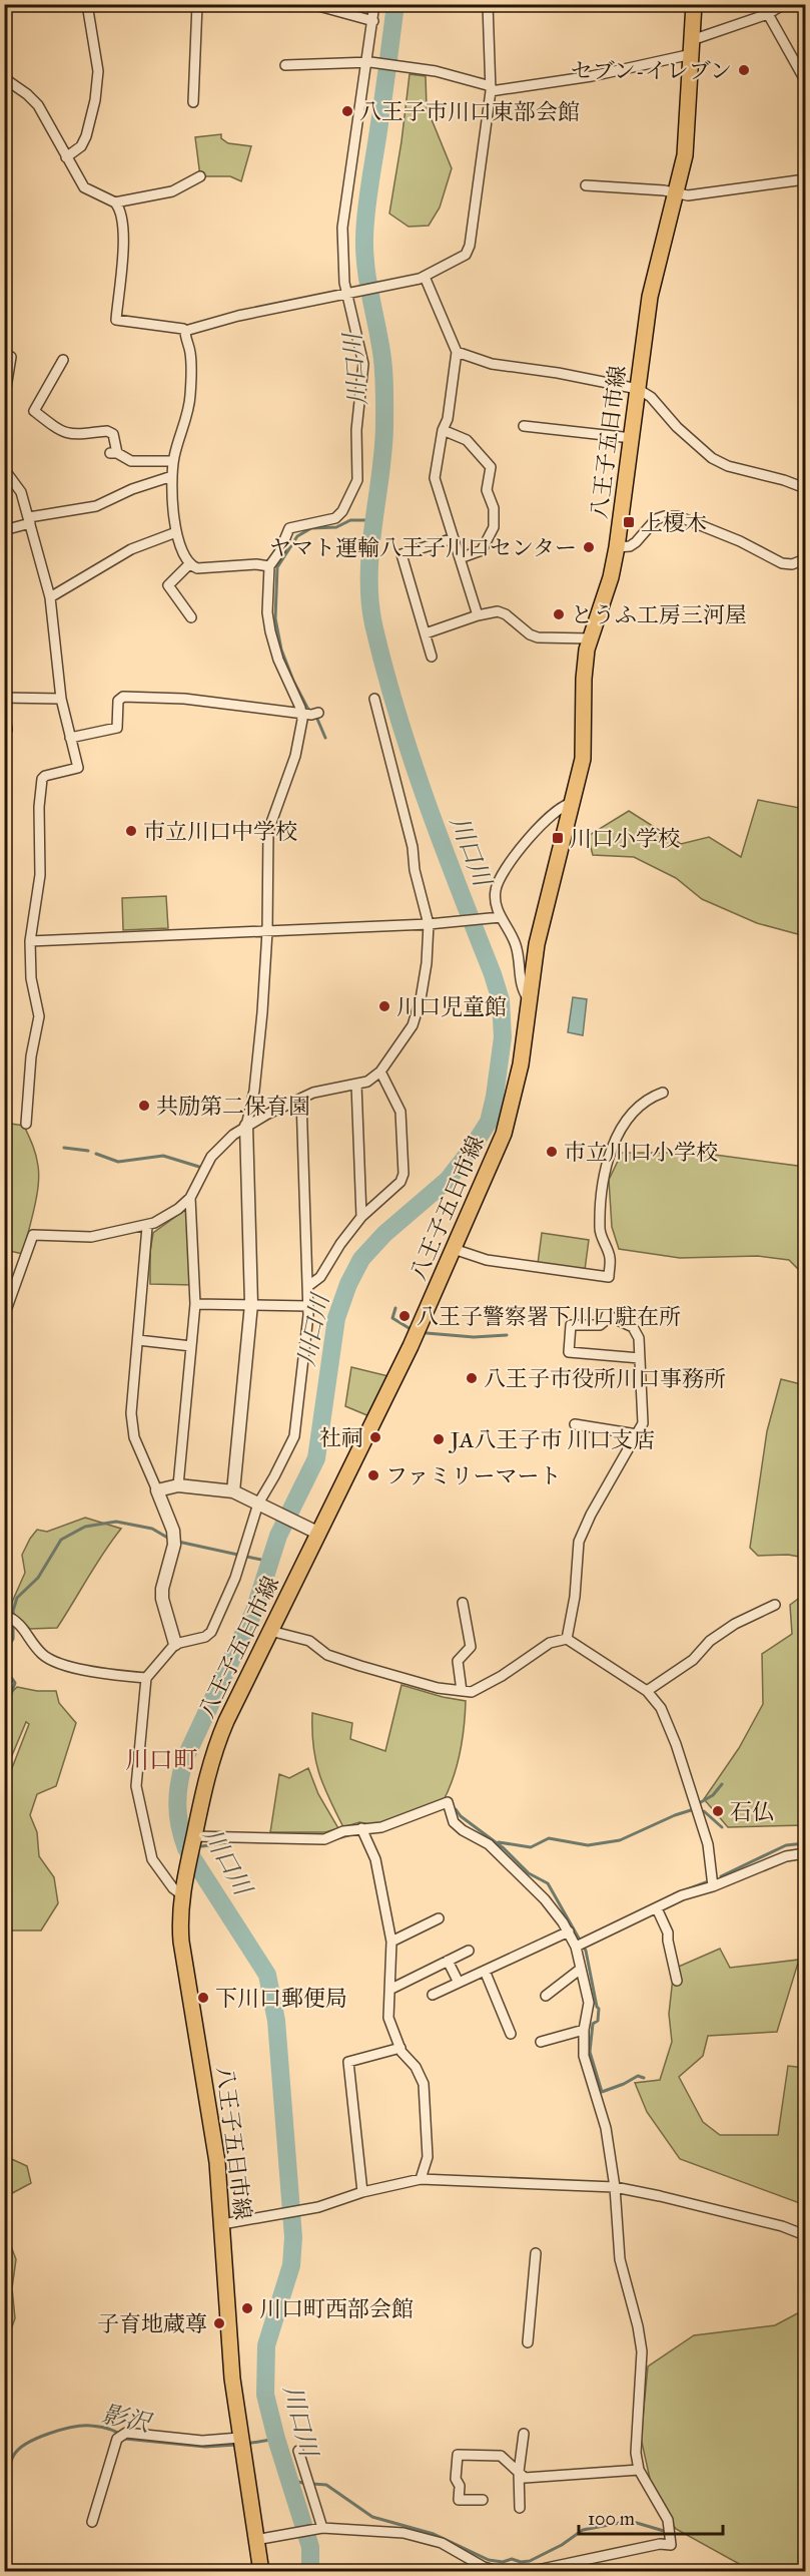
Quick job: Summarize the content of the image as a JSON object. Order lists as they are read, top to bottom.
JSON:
{
  "streets": {
    "main road": ["八王子五日市線"]
  },
  "districts": ["川口町"],
  "water": ["川口川", "影沢"],
  "places": {
    "other": [
      "セブン-イレブン",
      "八王子市川口東部会館",
      "ヤマト運輸八王子川口センター",
      "とうふ工房三河屋",
      "市立川口中学校",
      "川口児童館",
      "共励第二保育園",
      "市立川口小学校",
      "八王子警察署下川口駐在所",
      "八王子市役所川口事務所",
      "社祠",
      "JA八王子市 川口支店",
      "ファミリーマート",
      "石仏",
      "下川口郵便局",
      "川口町西部会館",
      "子育地蔵尊"
    ],
    "transit": ["上榎木", "川口小学校"]
  },
  "scale_bar": "100 m"
}
